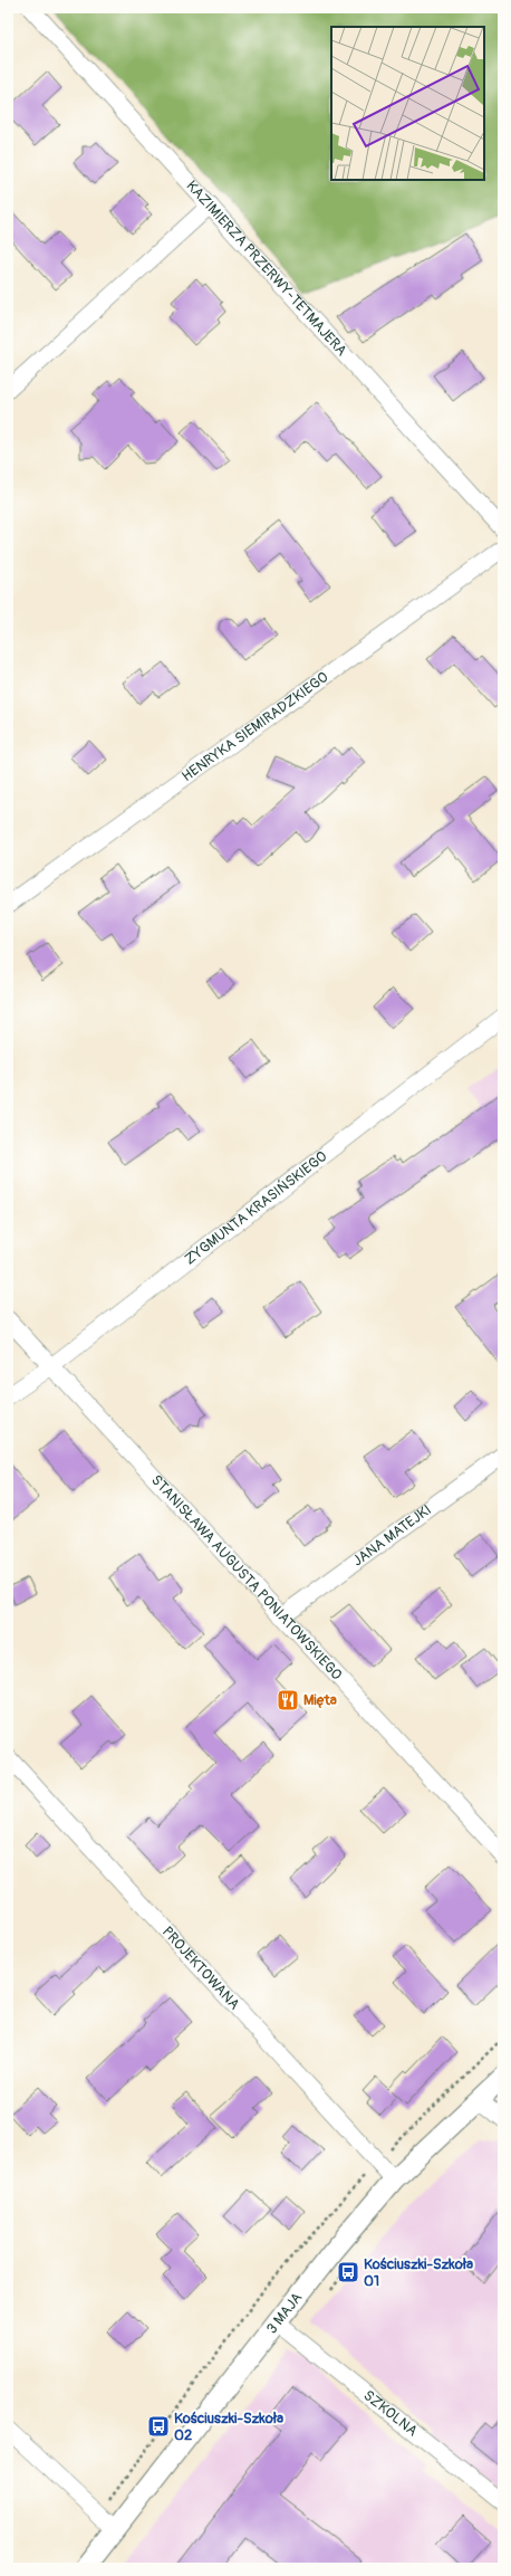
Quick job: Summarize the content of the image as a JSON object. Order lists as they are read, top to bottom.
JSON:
{
  "streets": {
    "street": [
      "KAZIMIERZA PRZERWY-TETMAJERA",
      "HENRYKA SIEMIRADZKIEGO",
      "ZYGMUNTA KRASIŃSKIEGO",
      "JANA MATEJKI",
      "STANISŁAWA AUGUSTA PONIATOWSKIEGO",
      "PROJEKTOWANA",
      "3 MAJA",
      "SZKOLNA"
    ]
  },
  "crossings": [
    ["ZYGMUNTA KRASIŃSKIEGO", "STANISŁAWA AUGUSTA PONIATOWSKIEGO"],
    ["JANA MATEJKI", "STANISŁAWA AUGUSTA PONIATOWSKIEGO"],
    ["PROJEKTOWANA", "3 MAJA"],
    ["3 MAJA", "SZKOLNA"]
  ],
  "places": {
    "restaurant": ["Mięta"],
    "bus stop": ["Kościuszki-Szkoła 01", "Kościuszki-Szkoła 02"]
  }
}
